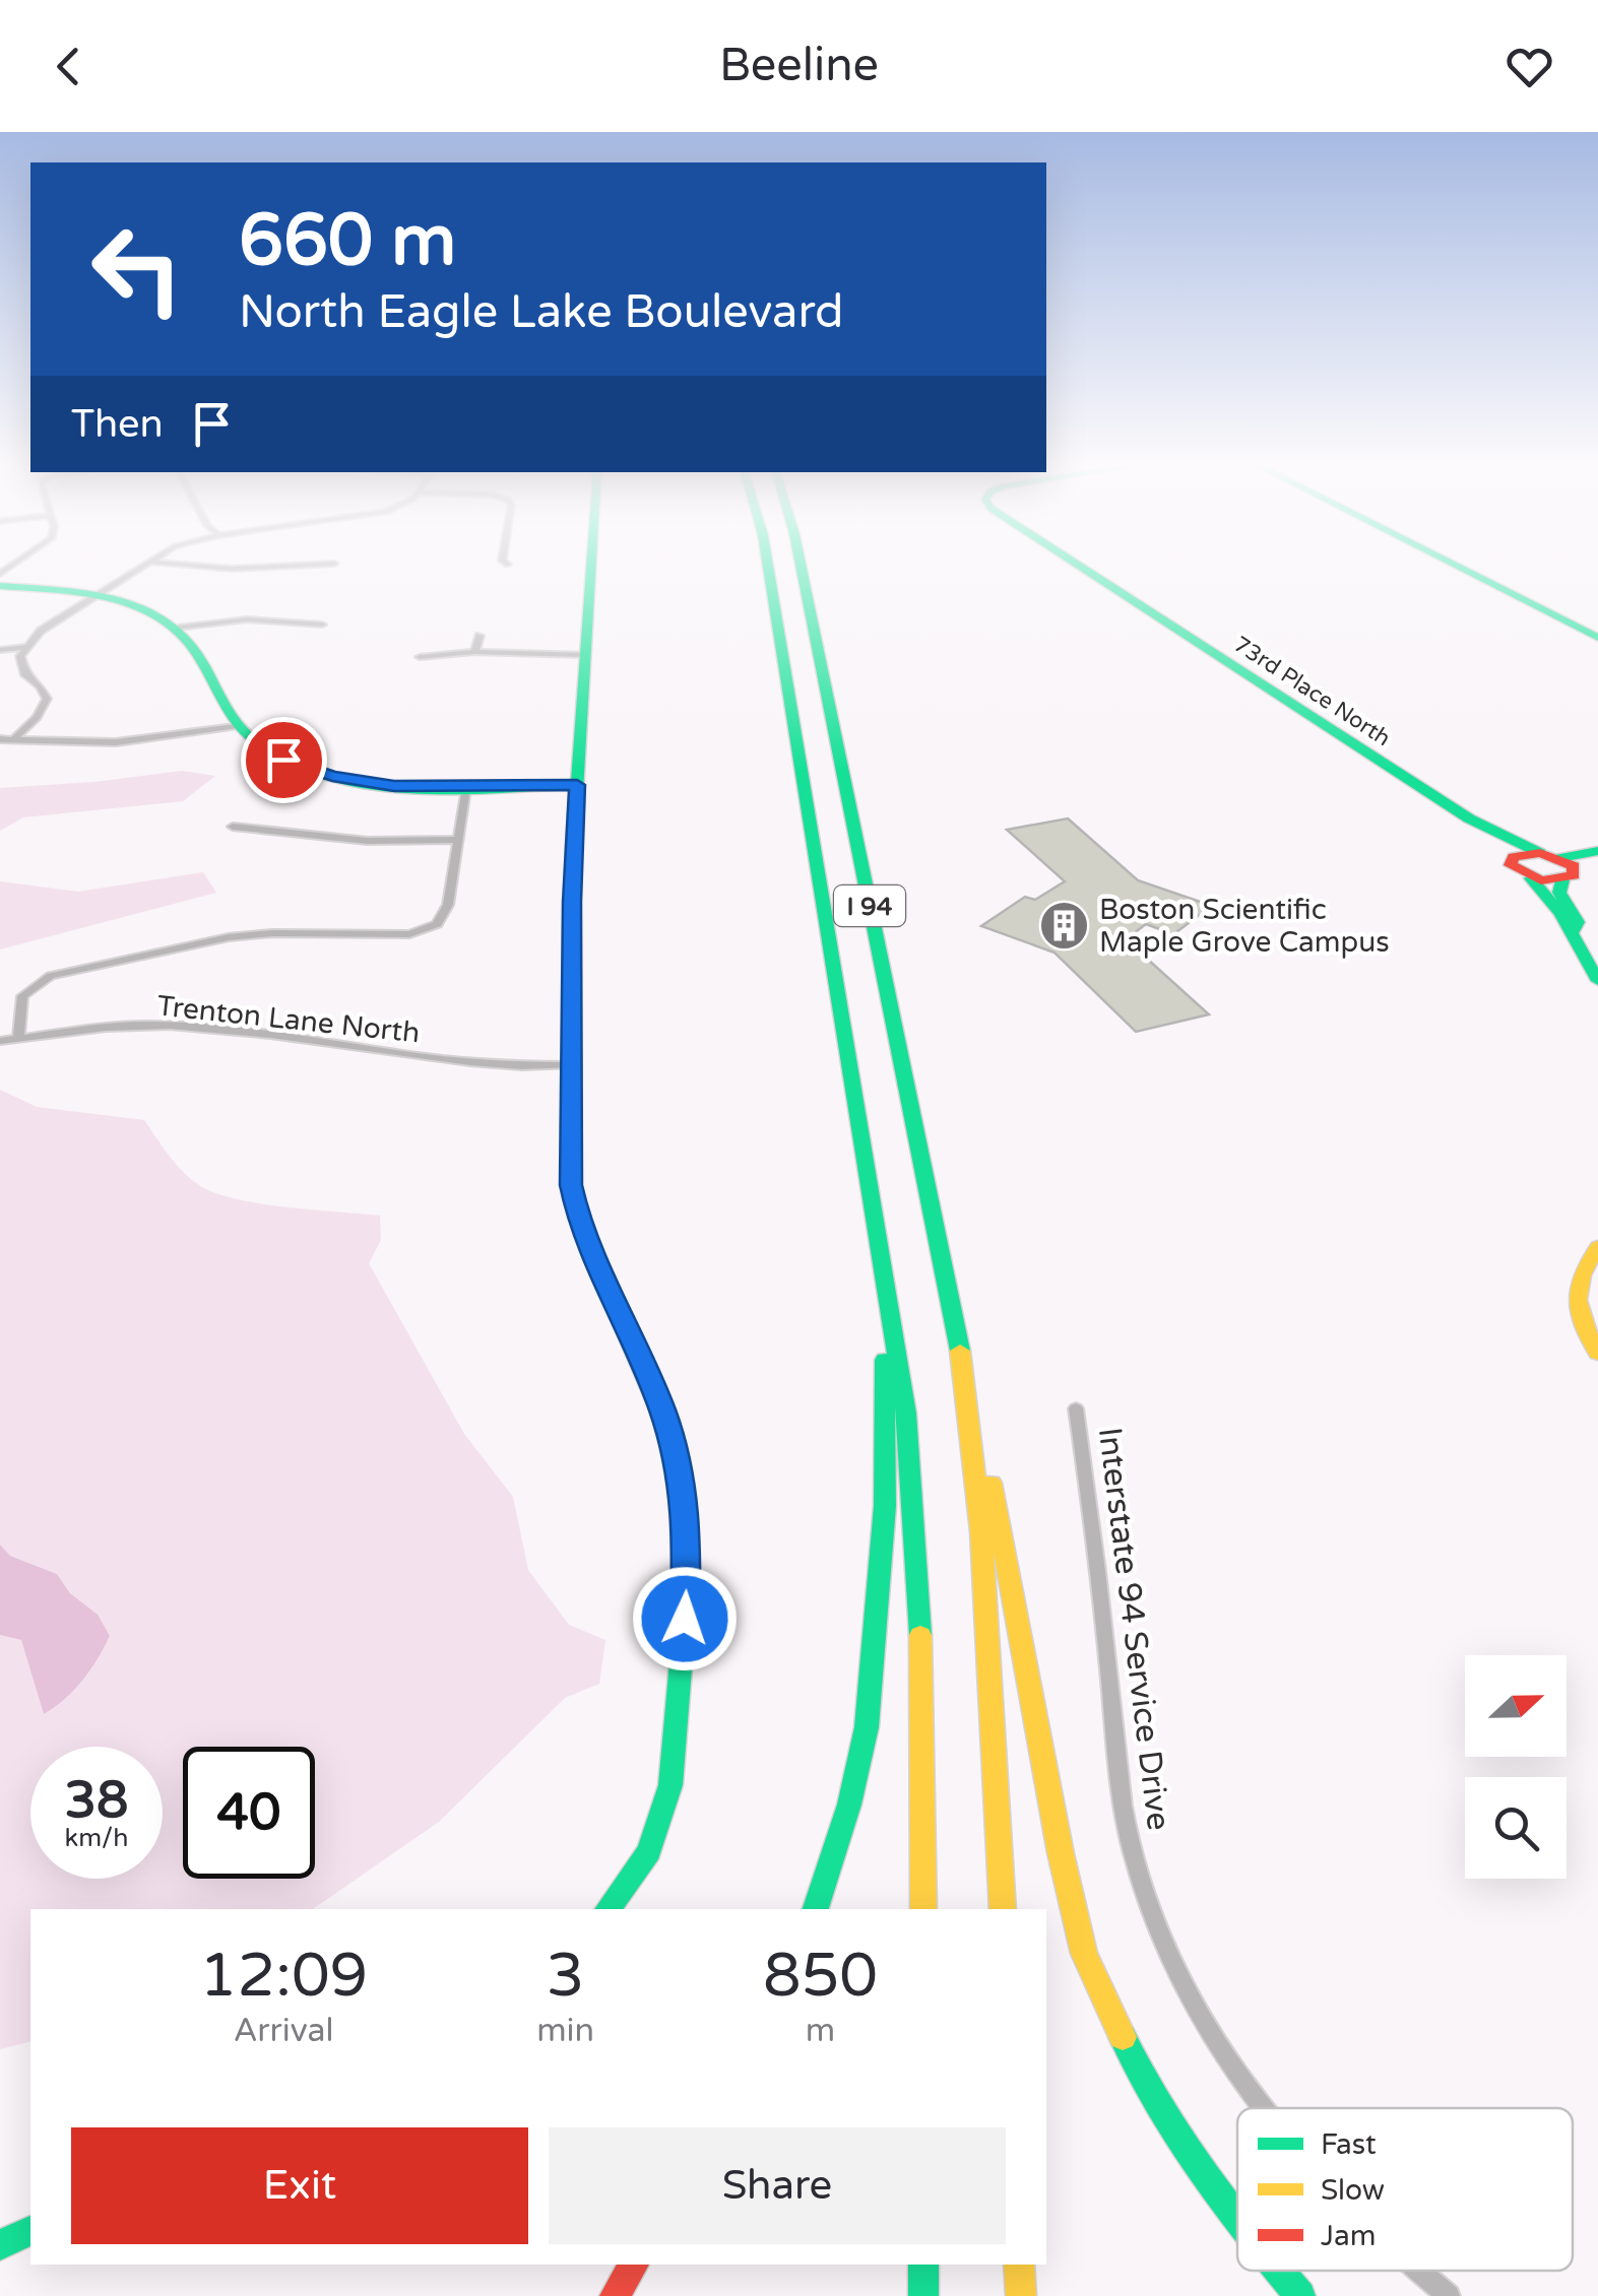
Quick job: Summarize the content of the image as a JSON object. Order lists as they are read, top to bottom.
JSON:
{
  "streets": {
    "main road": ["73rd Place North", "I 94"],
    "street": ["Trenton Lane North", "Interstate 94 Service Drive"]
  },
  "places": {
    "building": ["Boston Scientific Maple Grove Campus"]
  },
  "legend": ["Fast", "Slow", "Jam"],
  "north": "right",
  "page": {
    "header": "Beeline",
    "turn": ["660 m", "North Eagle Lake Boulevard"],
    "then": "Then",
    "speed": "38 km/h",
    "limit": "40",
    "eta": [
      "12:09",
      "Arrival",
      "3",
      "min",
      "850",
      "m"
    ],
    "buttons": ["Exit", "Share"]
  }
}
